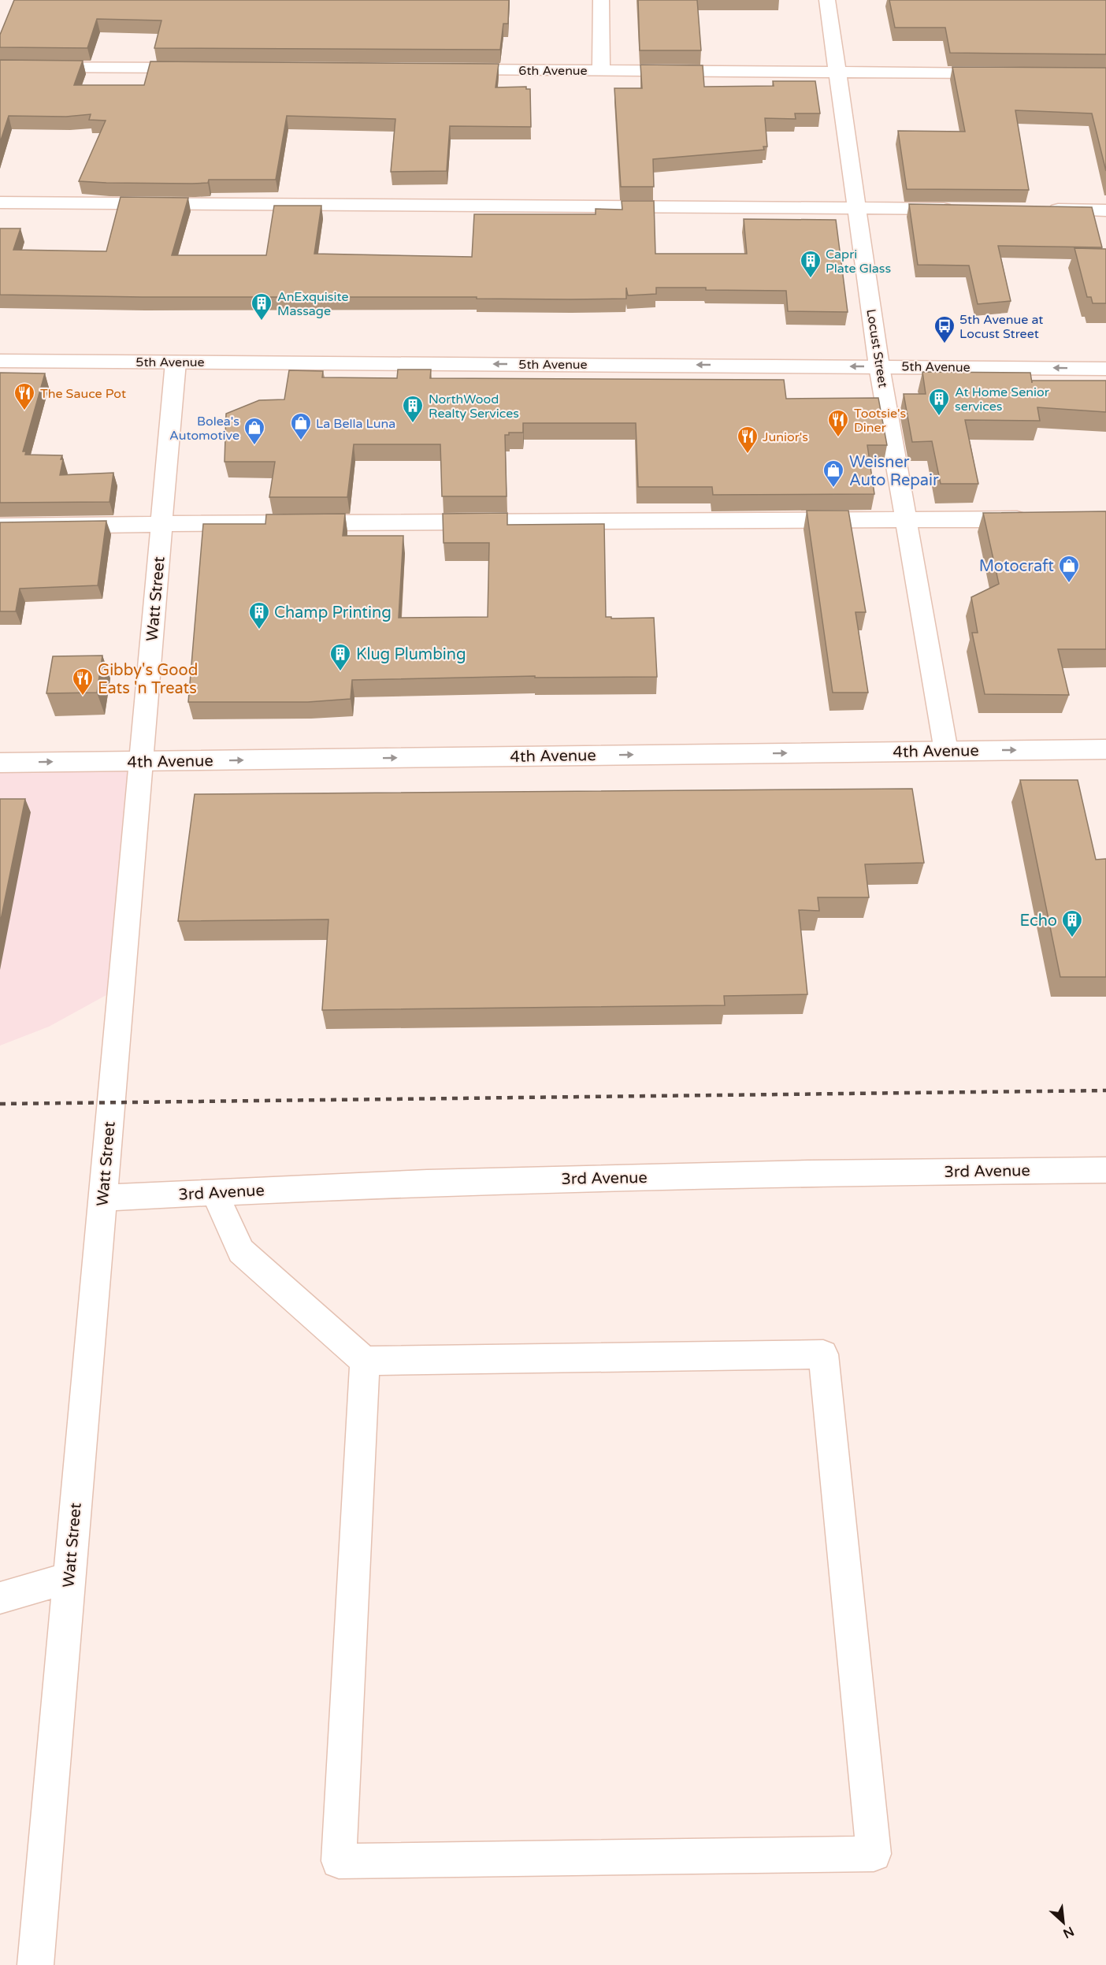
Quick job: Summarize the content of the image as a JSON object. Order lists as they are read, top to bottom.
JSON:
{
  "streets": {
    "street": [
      "6th Avenue",
      "Locust Street",
      "5th Avenue",
      "Watt Street",
      "4th Avenue",
      "3rd Avenue"
    ]
  },
  "crossings": [
    ["6th Avenue", "Locust Street"],
    ["Locust Street", "5th Avenue"],
    ["Locust Street", "4th Avenue"],
    ["5th Avenue", "Watt Street"],
    ["Watt Street", "4th Avenue"],
    ["Watt Street", "3rd Avenue"]
  ],
  "places": {
    "building": [
      "Capri Plate Glass",
      "AnExquisite Massage",
      "At Home Senior services",
      "NorthWood Realty Services",
      "Champ Printing",
      "Klug Plumbing",
      "Echo"
    ],
    "bus stop": ["5th Avenue at Locust Street"],
    "restaurant": [
      "The Sauce Pot",
      "Tootsie's Diner",
      "Junior's",
      "Gibby's Good Eats 'n Treats"
    ],
    "shop": [
      "La Bella Luna",
      "Bolea's Automotive",
      "Weisner Auto Repair",
      "Motocraft"
    ]
  },
  "north": "bottom right"
}
